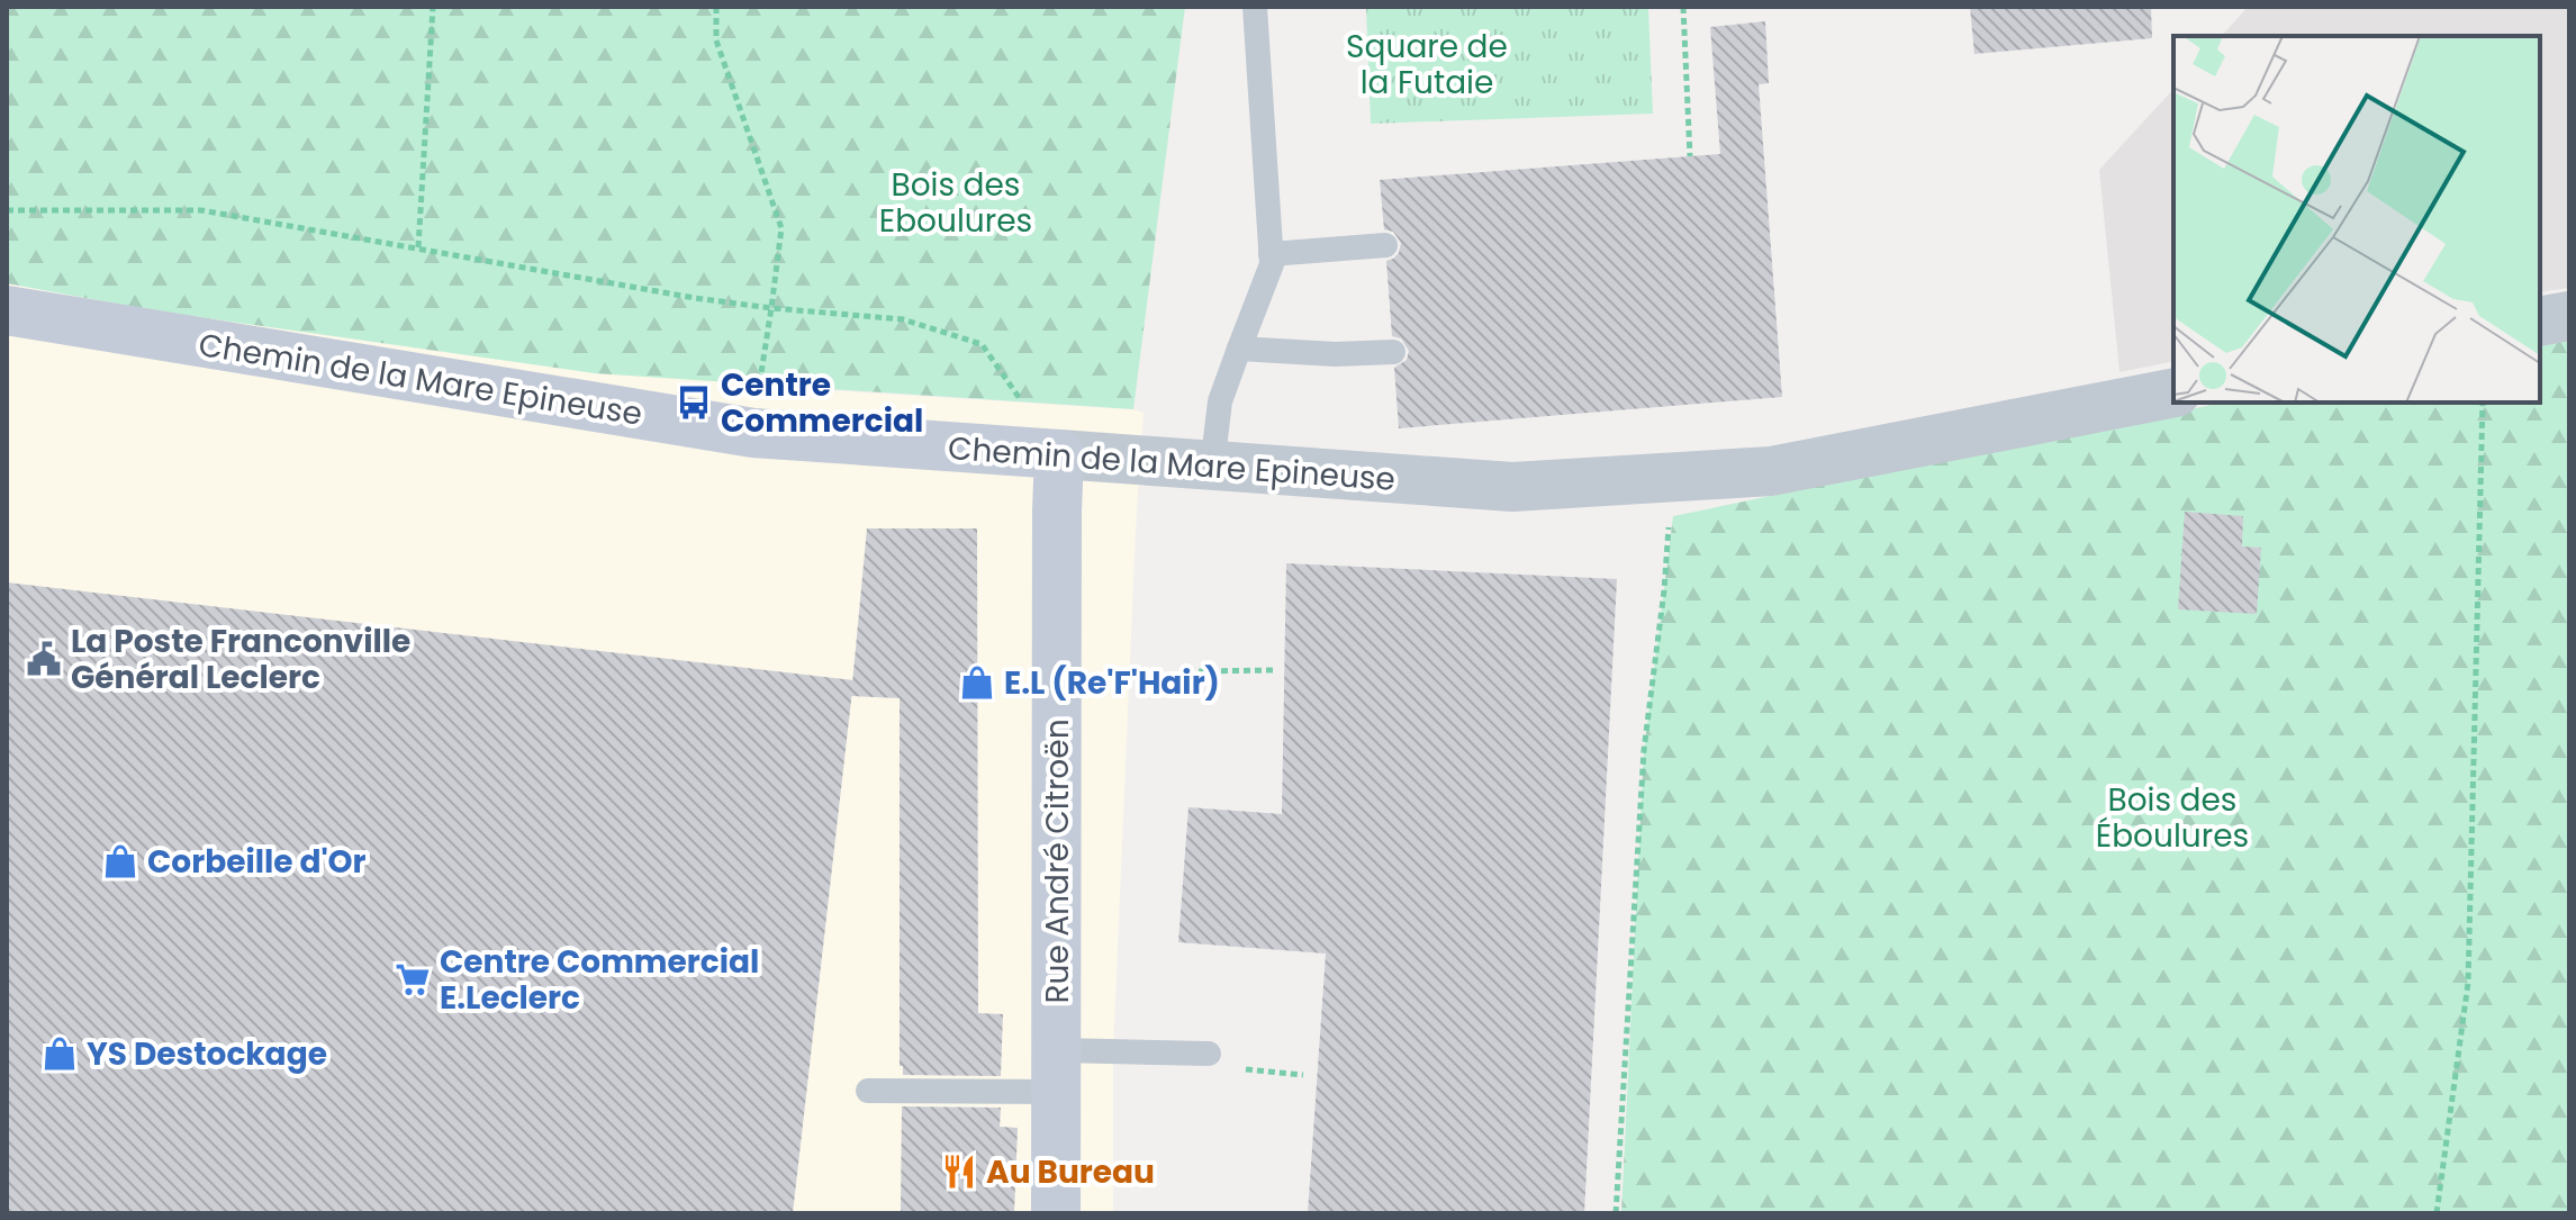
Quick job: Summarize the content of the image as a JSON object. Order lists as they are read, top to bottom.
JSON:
{
  "streets": {
    "main road": ["Chemin de la Mare Epineuse", "Rue André Citroën"]
  },
  "crossings": [
    ["Chemin de la Mare Epineuse", "Rue André Citroën"]
  ],
  "parks": ["Square de la Futaie", "Bois des Eboulures", "Bois des Éboulures"],
  "places": {
    "bus stop": ["Centre Commercial"],
    "public building": ["La Poste Franconville Général Leclerc"],
    "shop": ["E.L (Re'F'Hair)", "Corbeille d'Or", "YS Destockage"],
    "supermarket": ["Centre Commercial E.Leclerc"],
    "restaurant": ["Au Bureau"]
  }
}
